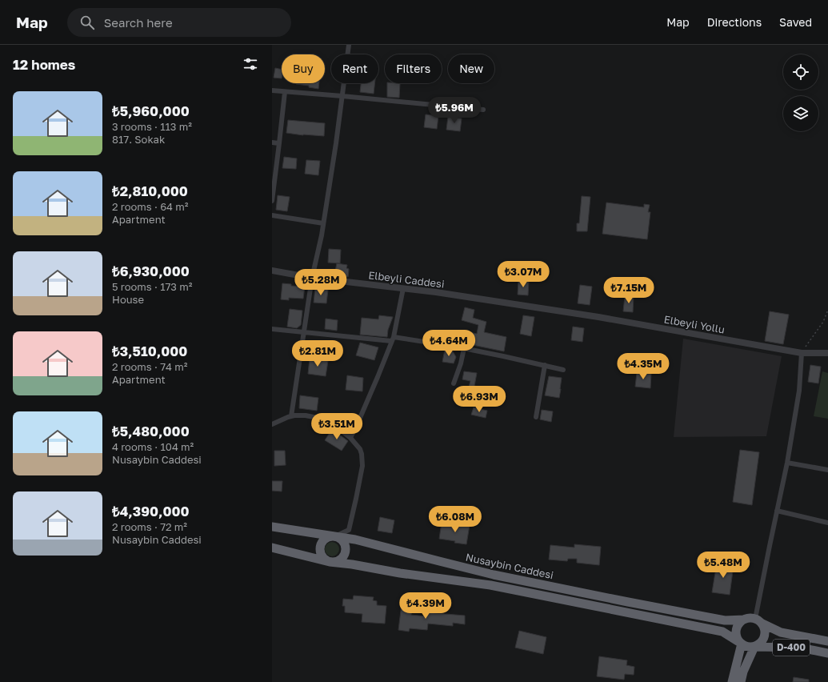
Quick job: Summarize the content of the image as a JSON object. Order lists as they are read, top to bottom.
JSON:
{
  "streets": {
    "highway": ["Nusaybin Caddesi", "D-400"],
    "street": ["Elbeyli Caddesi", "Elbeyli Yollu"]
  },
  "crossings": [
    ["Elbeyli Caddesi", "Elbeyli Yollu"],
    ["Nusaybin Caddesi", "D-400"]
  ],
  "page": {
    "header": "Map",
    "search": "Search here",
    "nav": ["Map", "Directions", "Saved"],
    "heading": "12 homes",
    "chip": [
      "Buy",
      "Rent",
      "Filters",
      "New"
    ],
    "list": [
      {
        "name": "₺5,960,000",
        "note": "3 rooms · 113 m² · 817. Sokak"
      },
      {
        "name": "₺2,810,000",
        "note": "2 rooms · 64 m² · Apartment"
      },
      {
        "name": "₺6,930,000",
        "note": "5 rooms · 173 m² · House"
      },
      {
        "name": "₺3,510,000",
        "note": "2 rooms · 74 m² · Apartment"
      },
      {
        "name": "₺5,480,000",
        "note": "4 rooms · 104 m² · Nusaybin Caddesi"
      },
      {
        "name": "₺4,390,000",
        "note": "2 rooms · 72 m² · Nusaybin Caddesi"
      }
    ],
    "price": [
      "₺5.96M",
      "₺3.07M",
      "₺5.28M",
      "₺7.15M",
      "₺4.64M",
      "₺2.81M",
      "₺4.35M",
      "₺6.93M",
      "₺3.51M",
      "₺6.08M",
      "₺5.48M",
      "₺4.39M"
    ]
  }
}
